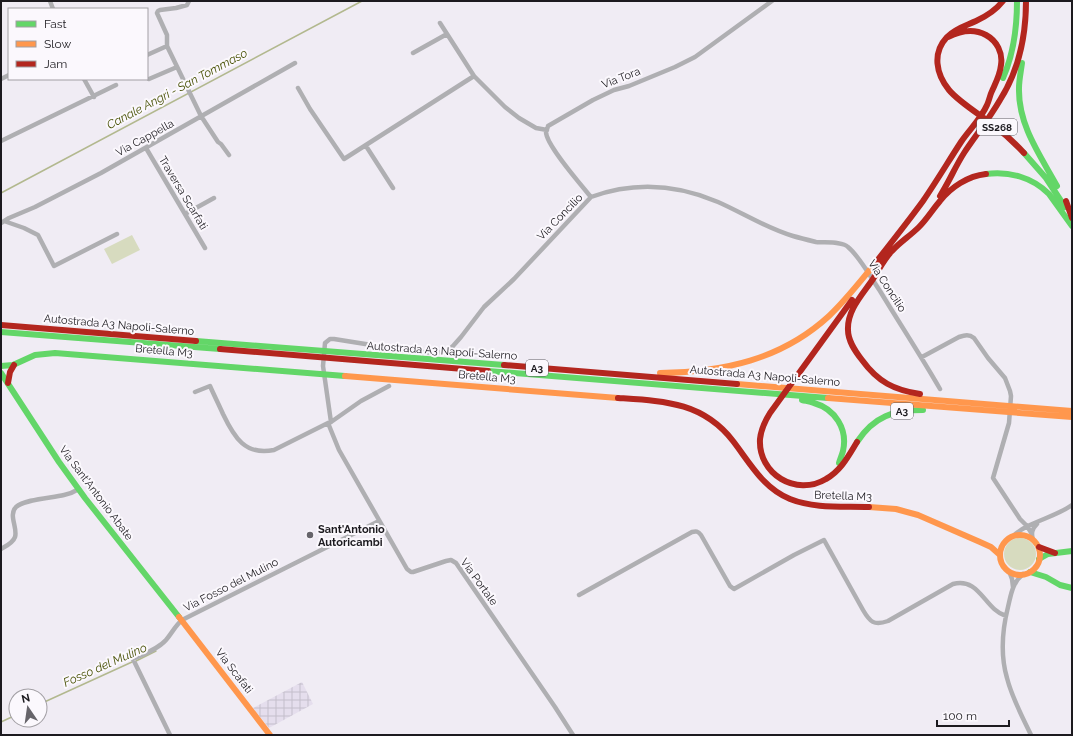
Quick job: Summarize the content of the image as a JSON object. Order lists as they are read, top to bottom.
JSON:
{
  "streets": {
    "main road": [
      "SS268",
      "Autostrada A3 Napoli-Salerno",
      "Bretella M3",
      "A3",
      "Via Sant'Antonio Abate",
      "Via Scafati"
    ],
    "street": [
      "Via Tora",
      "Via Cappella",
      "Traversa Scarfati",
      "Via Concilio",
      "Via Portale",
      "Via Fosso del Mulino"
    ]
  },
  "crossings": [
    ["SS268", "A3"],
    ["Via Cappella", "Traversa Scarfati"],
    ["Via Concilio", "Via Portale"],
    ["Autostrada A3 Napoli-Salerno", "A3"],
    ["Bretella M3", "Via Sant'Antonio Abate"],
    ["Via Sant'Antonio Abate", "Via Fosso del Mulino"],
    ["Via Sant'Antonio Abate", "Via Scafati"],
    ["Via Portale", "Via Fosso del Mulino"],
    ["Via Fosso del Mulino", "Via Scafati"]
  ],
  "water": ["Canale Angri - San Tommaso", "Fosso del Mulino"],
  "places": ["Sant'Antonio Autoricambi"],
  "legend": ["Fast", "Slow", "Jam"],
  "scale_bar": "100 m",
  "north": "top"
}
